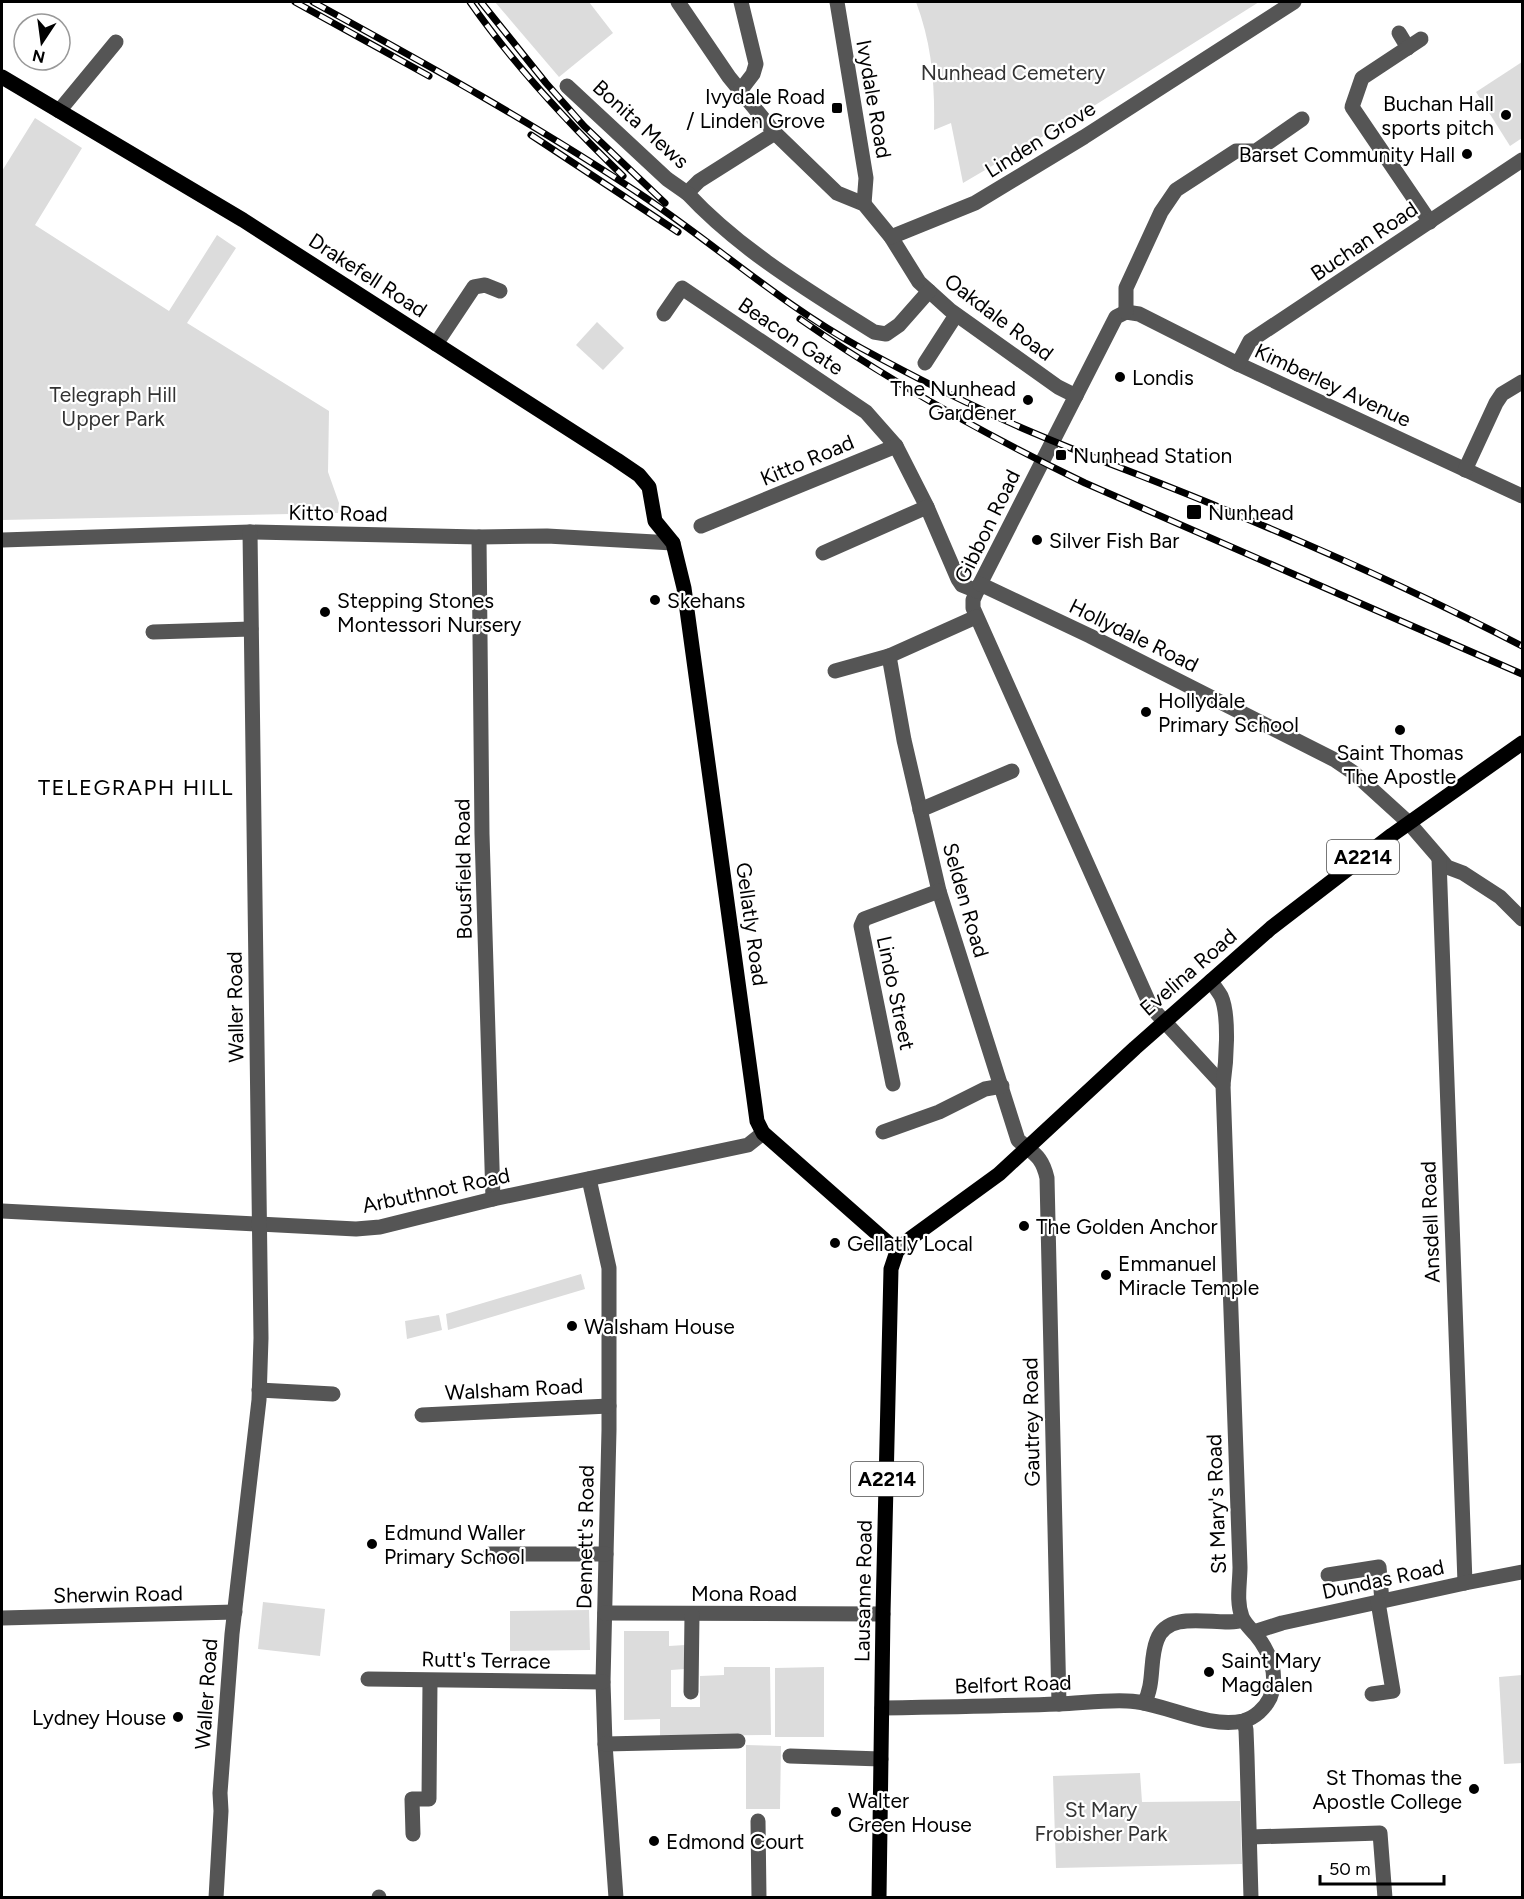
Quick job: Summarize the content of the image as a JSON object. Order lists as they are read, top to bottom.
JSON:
{
  "streets": {
    "main road": [
      "Drakefell Road",
      "A2214",
      "Gellatly Road",
      "Evelina Road",
      "Lausanne Road"
    ],
    "street": [
      "Ivydale Road",
      "Bonita Mews",
      "Linden Grove",
      "Buchan Road",
      "Oakdale Road",
      "Beacon Gate",
      "Kimberley Avenue",
      "Kitto Road",
      "Gibbon Road",
      "Hollydale Road",
      "Bousfield Road",
      "Selden Road",
      "Lindo Street",
      "Waller Road",
      "Arbuthnot Road",
      "Ansdell Road",
      "Walsham Road",
      "Gautrey Road",
      "St Mary's Road",
      "Dennett's Road",
      "Dundas Road",
      "Mona Road",
      "Sherwin Road",
      "Rutt's Terrace",
      "Belfort Road"
    ]
  },
  "crossings": [
    ["Ivydale Road", "Oakdale Road"],
    ["Linden Grove", "Oakdale Road"],
    ["Buchan Road", "Kimberley Avenue"],
    ["Drakefell Road", "Kitto Road"],
    ["Drakefell Road", "Gellatly Road"],
    ["Oakdale Road", "Gibbon Road"],
    ["Beacon Gate", "Kitto Road"],
    ["Beacon Gate", "Hollydale Road"],
    ["Kimberley Avenue", "Gibbon Road"],
    ["Kitto Road", "Hollydale Road"],
    ["Kitto Road", "Bousfield Road"],
    ["Kitto Road", "Gellatly Road"],
    ["Kitto Road", "Waller Road"],
    ["Gibbon Road", "Hollydale Road"],
    ["Gibbon Road", "Evelina Road"],
    ["Hollydale Road", "Evelina Road"],
    ["Hollydale Road", "Ansdell Road"],
    ["Bousfield Road", "Arbuthnot Road"],
    ["Selden Road", "Evelina Road"],
    ["Selden Road", "Lindo Street"],
    ["Selden Road", "Gautrey Road"],
    ["Gellatly Road", "Arbuthnot Road"],
    ["Evelina Road", "Gautrey Road"],
    ["Evelina Road", "St Mary's Road"],
    ["Evelina Road", "Lausanne Road"],
    ["Waller Road", "Arbuthnot Road"],
    ["Waller Road", "Sherwin Road"],
    ["Arbuthnot Road", "Dennett's Road"],
    ["Ansdell Road", "Dundas Road"],
    ["Walsham Road", "Dennett's Road"],
    ["Gautrey Road", "Belfort Road"],
    ["St Mary's Road", "Dundas Road"],
    ["St Mary's Road", "Belfort Road"],
    ["Dennett's Road", "Mona Road"],
    ["Dennett's Road", "Rutt's Terrace"],
    ["Dundas Road", "Belfort Road"],
    ["Lausanne Road", "Mona Road"],
    ["Lausanne Road", "Belfort Road"]
  ],
  "districts": ["TELEGRAPH HILL"],
  "parks": ["Nunhead Cemetery", "Telegraph Hill Upper Park", "St Mary Frobisher Park"],
  "places": {
    "transit": ["Ivydale Road / Linden Grove", "Nunhead Station", "Nunhead"],
    "other": [
      "Buchan Hall sports pitch",
      "Barset Community Hall",
      "Londis",
      "The Nunhead Gardener",
      "Silver Fish Bar",
      "Skehans",
      "Stepping Stones Montessori Nursery",
      "Hollydale Primary School",
      "Saint Thomas The Apostle",
      "The Golden Anchor",
      "Gellatly Local",
      "Emmanuel Miracle Temple",
      "Walsham House",
      "Edmund Waller Primary School",
      "Saint Mary Magdalen",
      "Lydney House",
      "St Thomas the Apostle College",
      "Walter Green House",
      "Edmond Court"
    ]
  },
  "scale_bar": "50 m",
  "north": "bottom"
}
